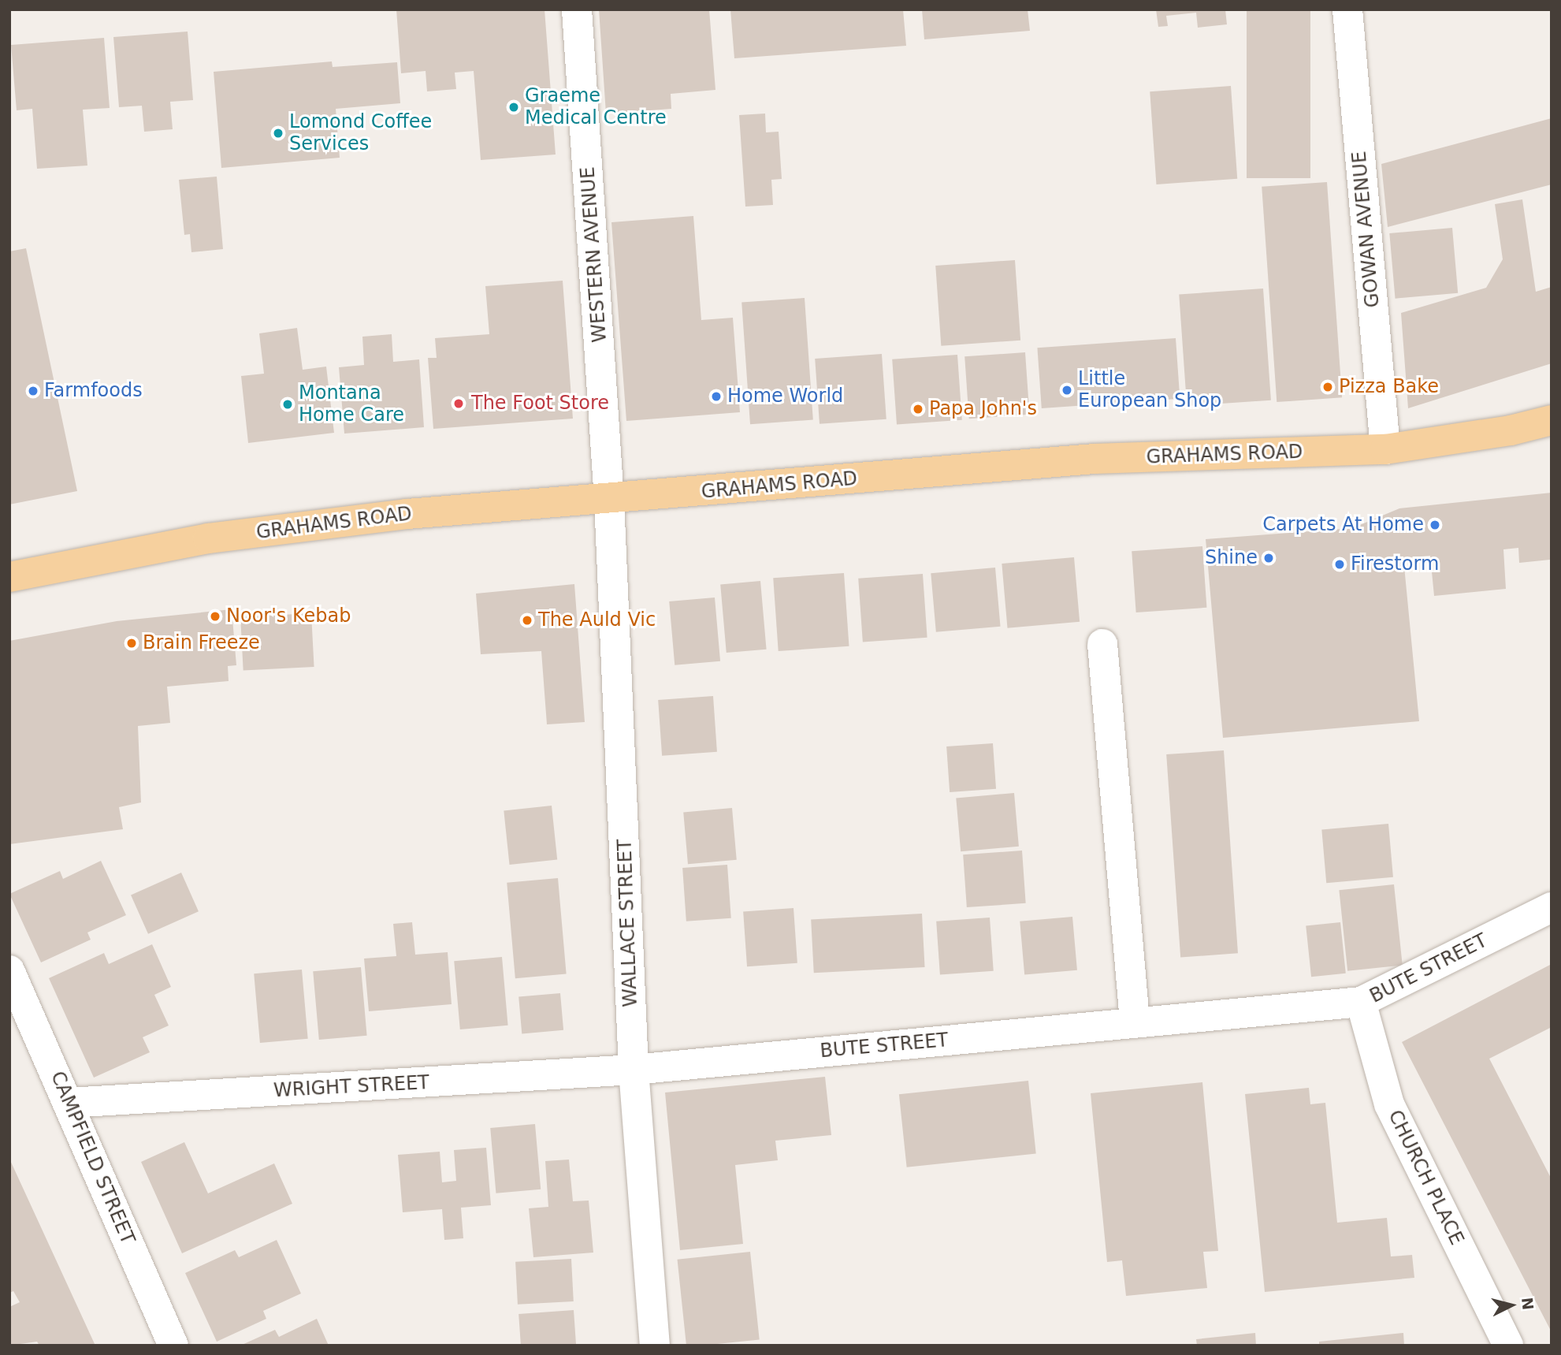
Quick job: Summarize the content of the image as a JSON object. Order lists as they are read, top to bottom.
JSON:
{
  "streets": {
    "main road": ["GRAHAMS ROAD"],
    "street": [
      "GOWAN AVENUE",
      "WESTERN AVENUE",
      "WALLACE STREET",
      "BUTE STREET",
      "WRIGHT STREET",
      "CAMPFIELD STREET",
      "CHURCH PLACE"
    ]
  },
  "crossings": [
    ["GOWAN AVENUE", "GRAHAMS ROAD"],
    ["WESTERN AVENUE", "GRAHAMS ROAD"],
    ["WESTERN AVENUE", "WALLACE STREET"],
    ["GRAHAMS ROAD", "WALLACE STREET"],
    ["WALLACE STREET", "BUTE STREET"],
    ["WALLACE STREET", "WRIGHT STREET"],
    ["BUTE STREET", "WRIGHT STREET"],
    ["BUTE STREET", "CHURCH PLACE"],
    ["WRIGHT STREET", "CAMPFIELD STREET"]
  ],
  "places": [
    "Graeme Medical Centre",
    "Lomond Coffee Services",
    "Pizza Bake",
    "Little European Shop",
    "Farmfoods",
    "Home World",
    "The Foot Store",
    "Montana Home Care",
    "Papa John's",
    "Carpets At Home",
    "Shine",
    "Firestorm",
    "Noor's Kebab",
    "The Auld Vic",
    "Brain Freeze"
  ],
  "north": "right"
}
